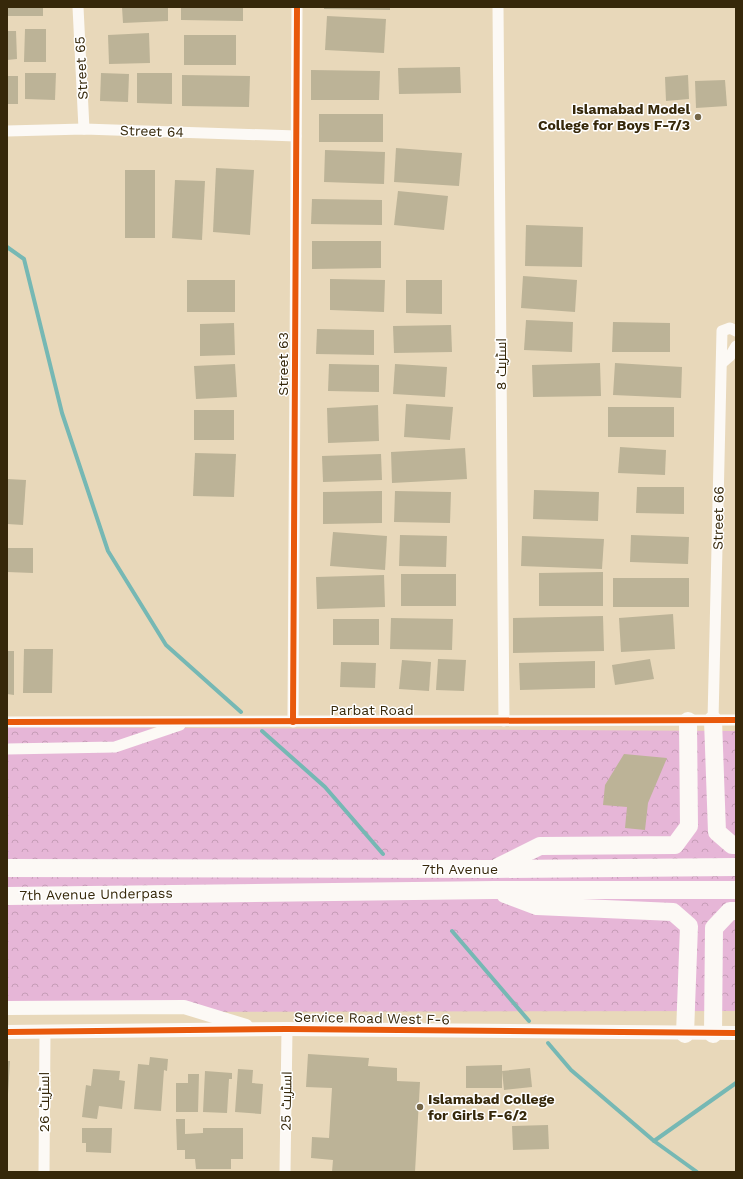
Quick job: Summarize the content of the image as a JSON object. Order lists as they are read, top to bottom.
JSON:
{
  "streets": {
    "main road": ["7th Avenue", "7th Avenue Underpass"],
    "street": [
      "Street 65",
      "Street 64",
      "Street 63",
      "اسٹریٹ 8",
      "Street 66",
      "Parbat Road",
      "Service Road West F-6",
      "اسٹریٹ 25",
      "اسٹریٹ 26"
    ]
  },
  "crossings": [
    ["Street 65", "Street 64"],
    ["Street 64", "Street 63"],
    ["Street 63", "Parbat Road"],
    ["اسٹریٹ 8", "Parbat Road"],
    ["Street 66", "Parbat Road"],
    ["7th Avenue", "7th Avenue Underpass"],
    ["Service Road West F-6", "اسٹریٹ 25"],
    ["Service Road West F-6", "اسٹریٹ 26"]
  ],
  "places": ["Islamabad Model College for Boys F-7/3", "Islamabad College for Girls F-6/2"]
}
